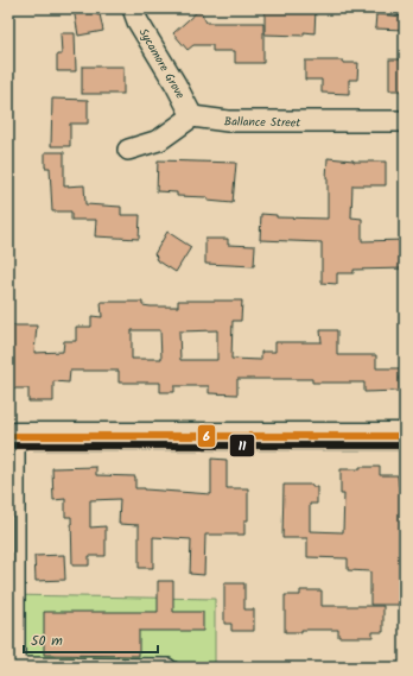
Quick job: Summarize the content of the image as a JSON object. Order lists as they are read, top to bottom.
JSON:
{
  "streets": {
    "street": ["Sycamore Grove", "Ballance Street"]
  },
  "crossings": [
    ["Sycamore Grove", "Ballance Street"]
  ],
  "lines": ["transit line 6", "transit line 11"],
  "scale_bar": "50 m"
}
